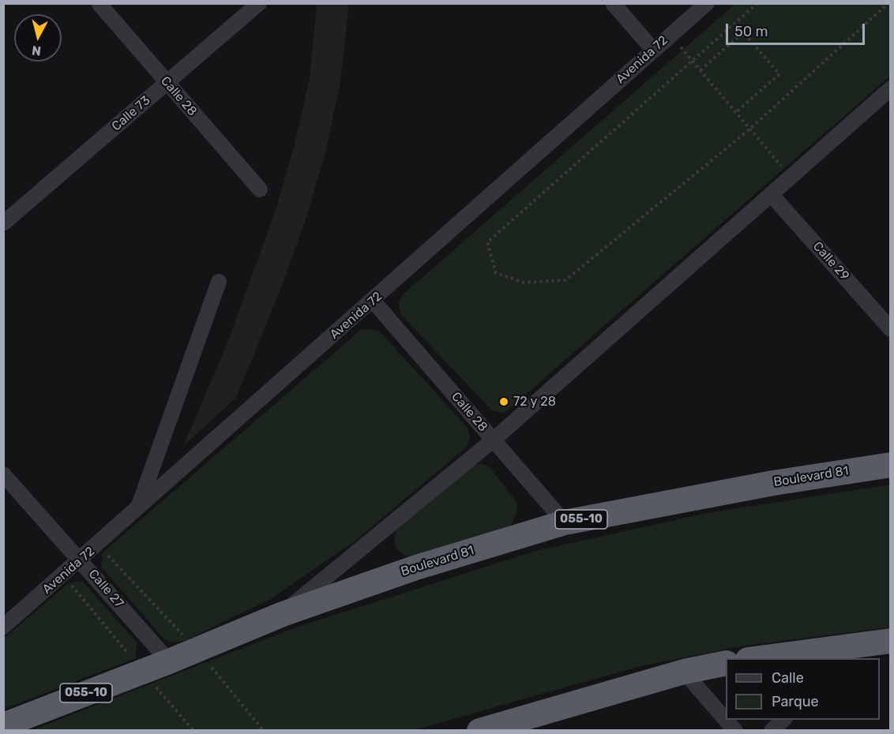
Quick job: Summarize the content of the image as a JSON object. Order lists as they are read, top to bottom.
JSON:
{
  "streets": {
    "highway": ["Boulevard 81", "055-10"],
    "street": [
      "Avenida 72",
      "Calle 28",
      "Calle 73",
      "Calle 29",
      "Calle 27"
    ]
  },
  "crossings": [
    ["Avenida 72", "Calle 28"],
    ["Avenida 72", "Calle 27"],
    ["Calle 28", "Calle 73"],
    ["Calle 28", "Boulevard 81"],
    ["Boulevard 81", "Calle 27"]
  ],
  "places": ["72 y 28"],
  "legend": ["Calle", "Parque"],
  "scale_bar": "50 m",
  "north": "bottom"
}
